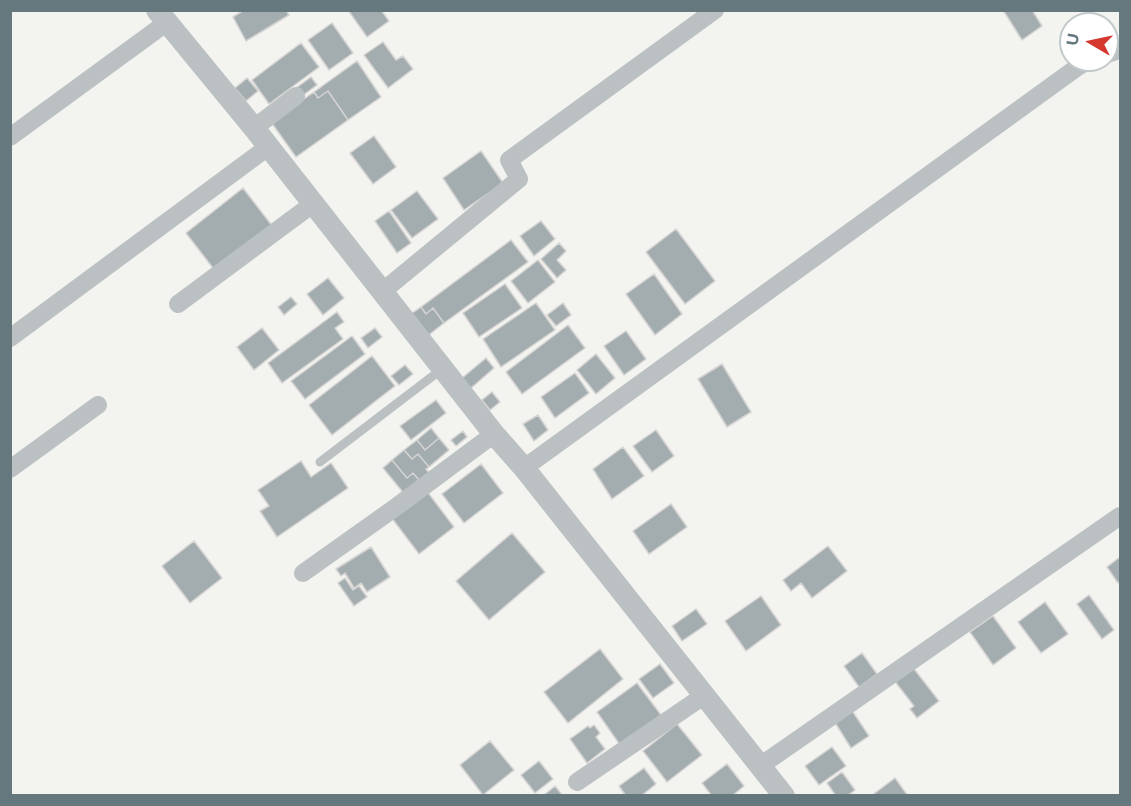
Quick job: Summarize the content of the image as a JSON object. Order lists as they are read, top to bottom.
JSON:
{
  "north": "left"
}
